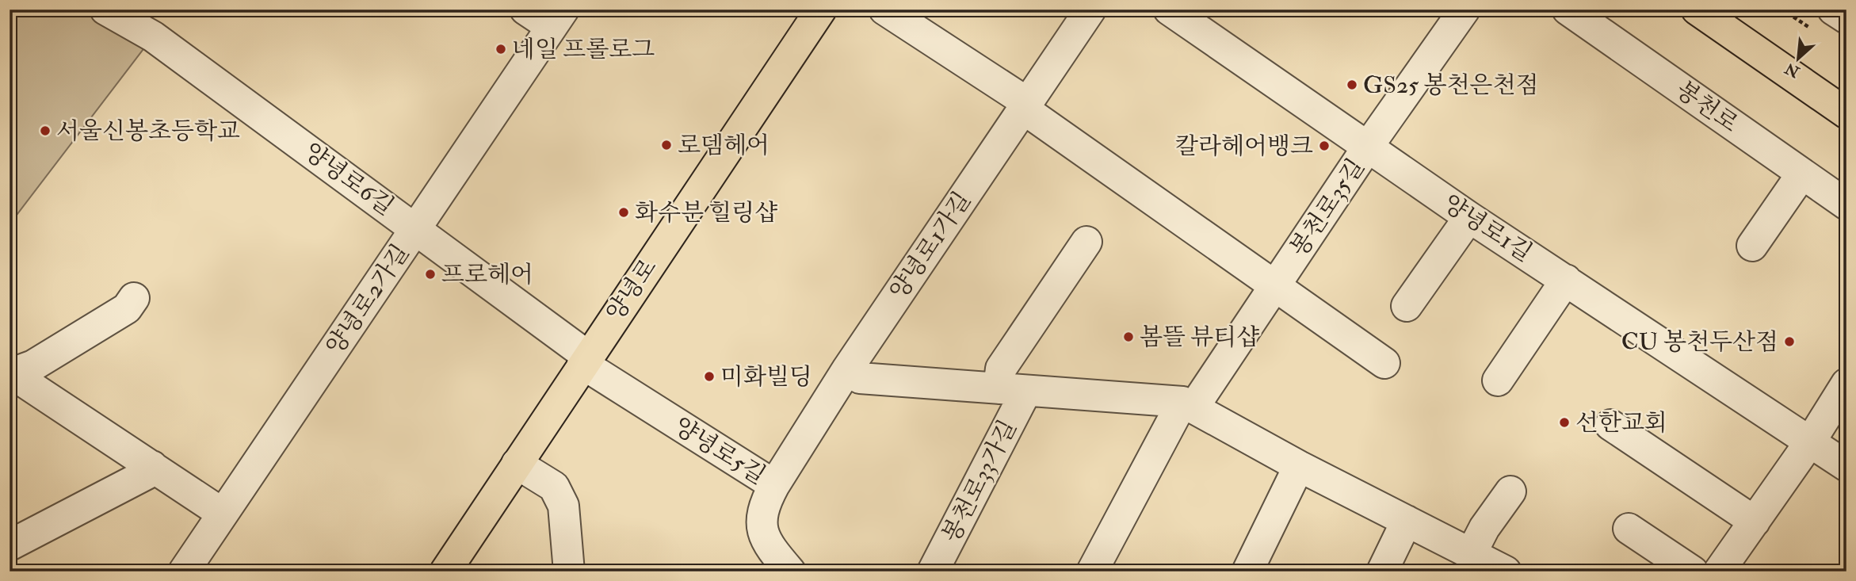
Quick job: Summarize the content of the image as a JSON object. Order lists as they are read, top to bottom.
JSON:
{
  "streets": {
    "main road": ["양녕로"],
    "street": [
      "봉천로",
      "양녕로6길",
      "봉천로35길",
      "양녕로1길",
      "양녕로1가길",
      "양녕로2가길",
      "양녕로5길",
      "봉천로33가길"
    ]
  },
  "crossings": [
    ["양녕로6길", "양녕로"],
    ["양녕로6길", "양녕로2가길"],
    ["양녕로6길", "양녕로5길"],
    ["봉천로35길", "양녕로1길"],
    ["봉천로35길", "봉천로33가길"],
    ["양녕로1가길", "양녕로5길"],
    ["양녕로1가길", "봉천로33가길"],
    ["양녕로", "양녕로5길"]
  ],
  "places": [
    "네일 프롤로그",
    "GS25 봉천은천점",
    "서울신봉초등학교",
    "로뎀헤어",
    "칼라헤어뱅크",
    "화수분 힐링샵",
    "프로헤어",
    "봄뜰 뷰티샵",
    "CU 봉천두산점",
    "미화빌딩",
    "선한교회"
  ],
  "north": "bottom left"
}
